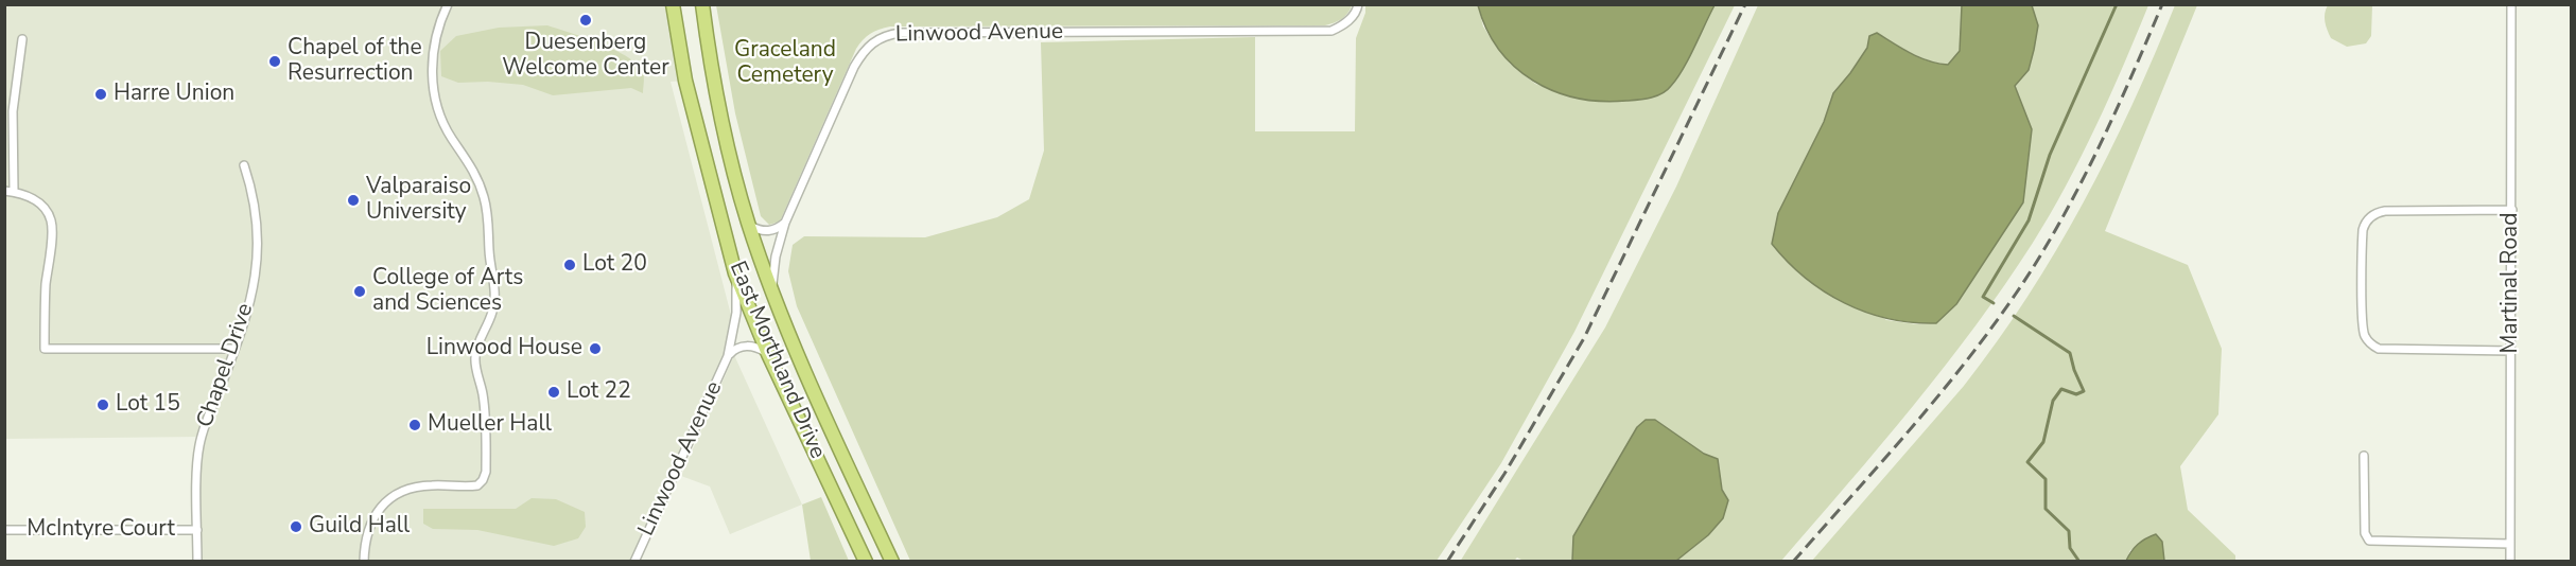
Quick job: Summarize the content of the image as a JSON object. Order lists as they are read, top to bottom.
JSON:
{
  "streets": {
    "highway": ["East Morthland Drive"],
    "street": [
      "Linwood Avenue",
      "Martinal Road",
      "Chapel Drive",
      "McIntyre Court"
    ]
  },
  "crossings": [
    ["Linwood Avenue", "East Morthland Drive"],
    ["Chapel Drive", "McIntyre Court"]
  ],
  "parks": ["Graceland Cemetery"],
  "places": [
    "Duesenberg Welcome Center",
    "Chapel of the Resurrection",
    "Harre Union",
    "Valparaiso University",
    "Lot 20",
    "College of Arts and Sciences",
    "Linwood House",
    "Lot 22",
    "Lot 15",
    "Mueller Hall",
    "Guild Hall"
  ]
}
